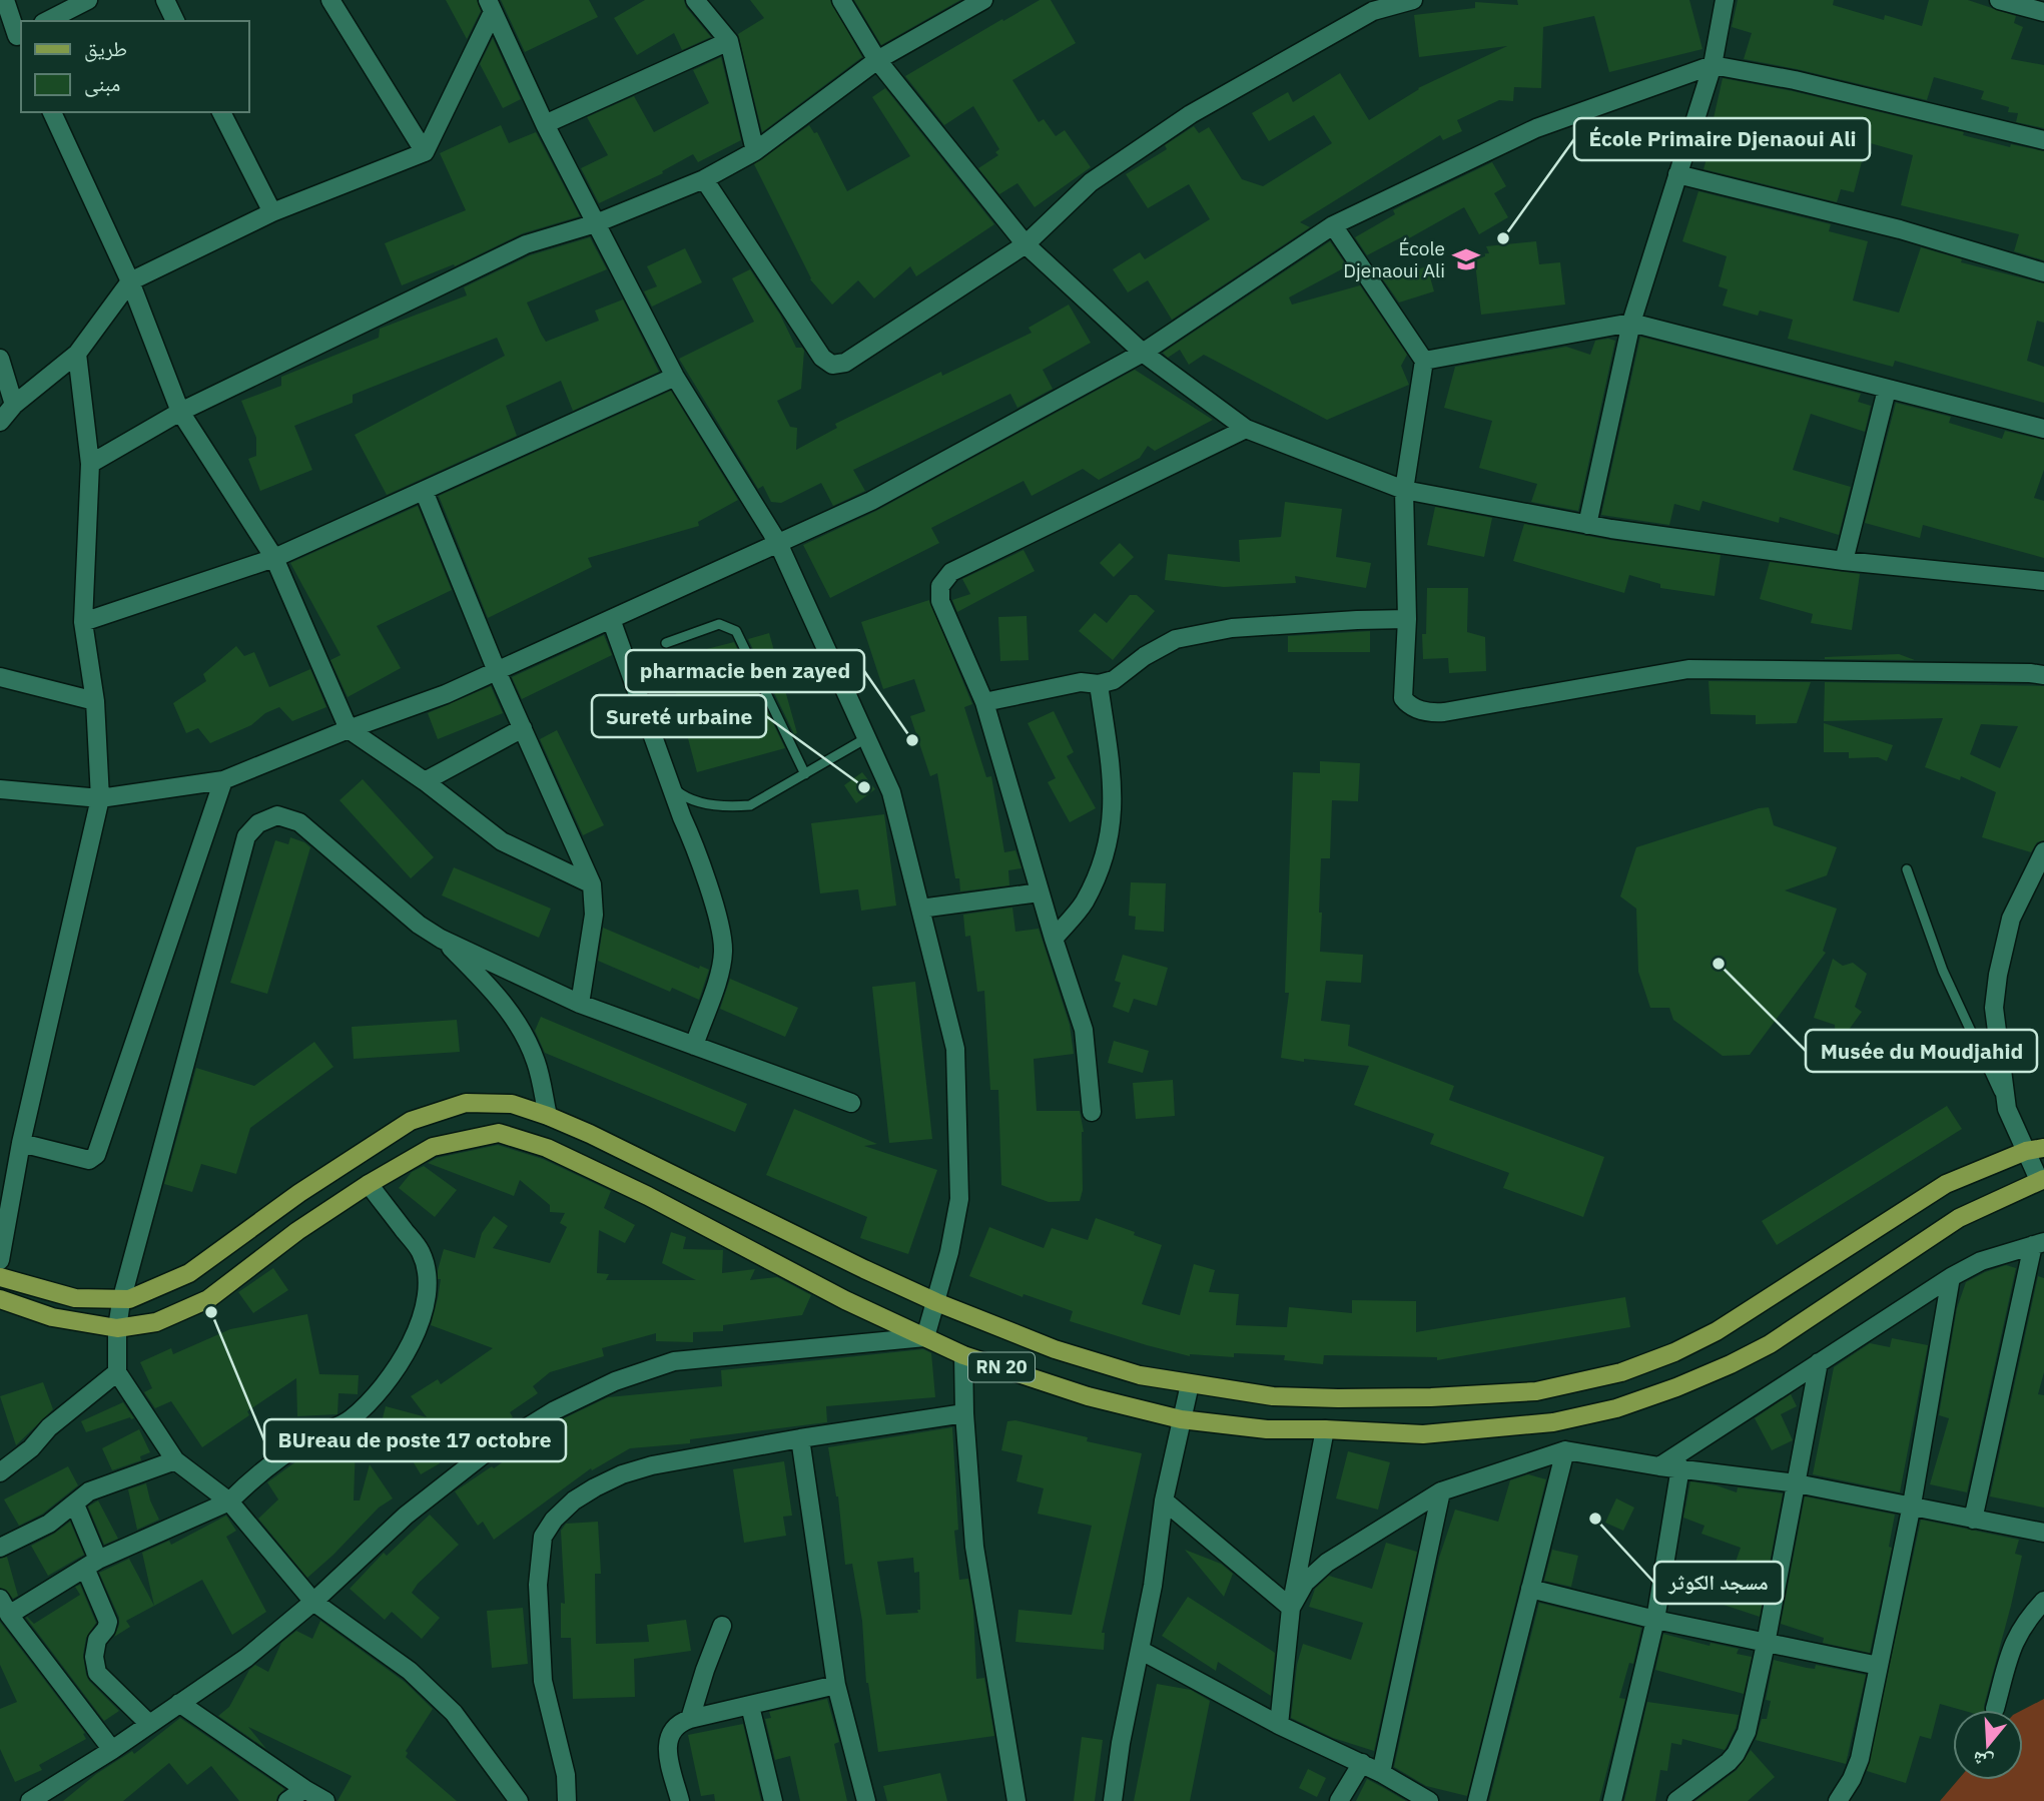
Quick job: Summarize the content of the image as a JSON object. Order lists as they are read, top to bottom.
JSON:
{
  "streets": {
    "main road": ["RN 20"]
  },
  "places": {
    "other": [
      "École Primaire Djenaoui Ali",
      "pharmacie ben zayed",
      "Sureté urbaine",
      "Musée du Moudjahid",
      "BUreau de poste 17 octobre",
      "مسجد الكوثر"
    ],
    "school or university": ["École Djenaoui Ali"]
  },
  "legend": ["طريق", "مبنى"],
  "north": "bottom"
}
